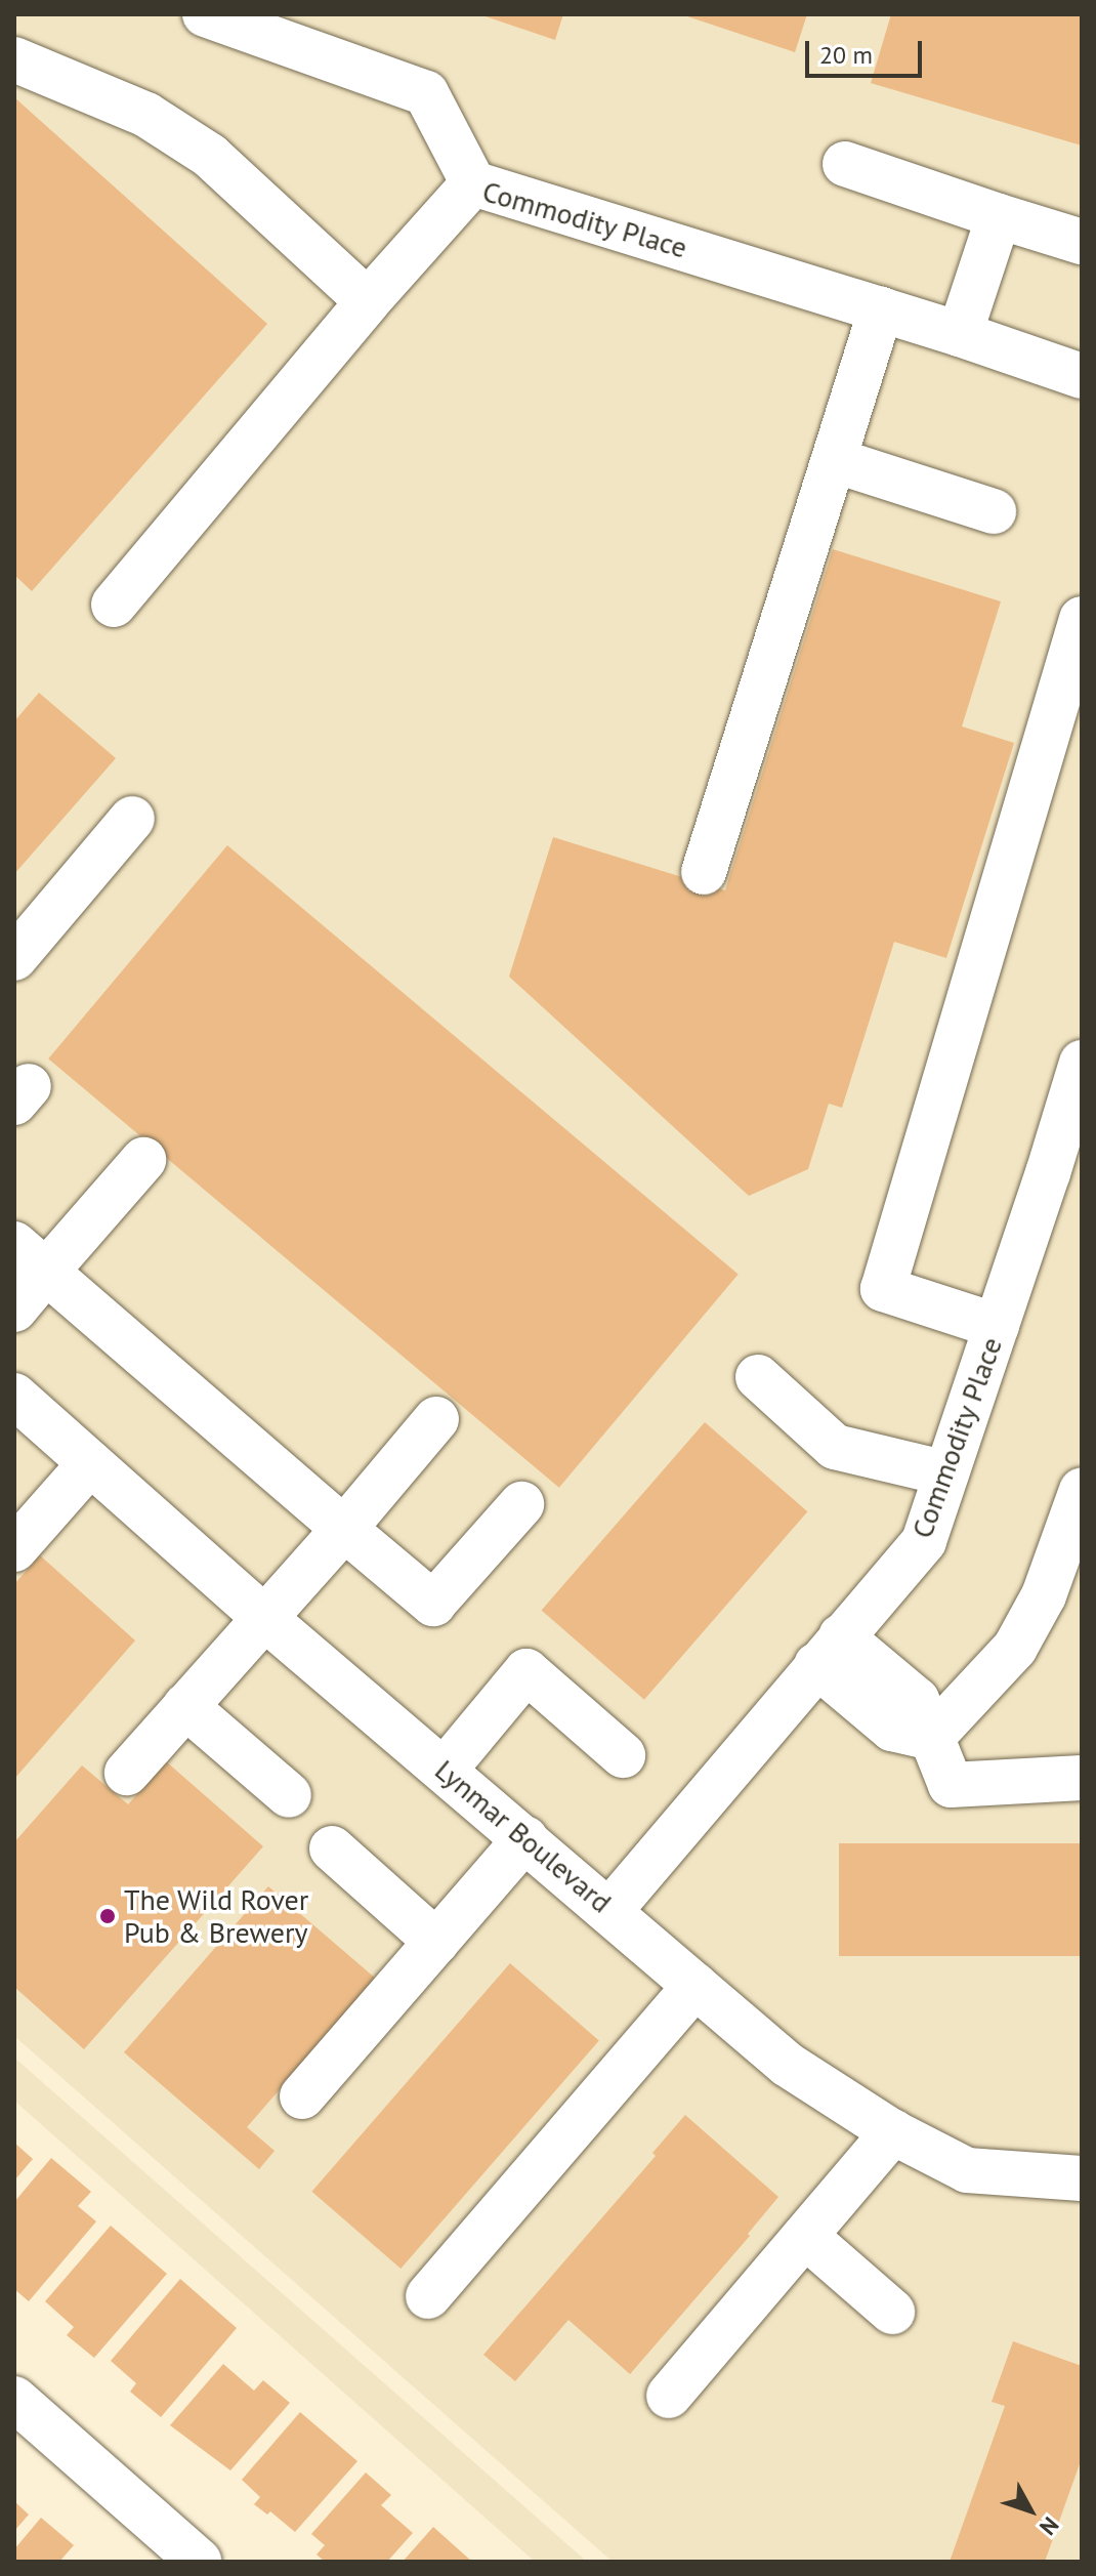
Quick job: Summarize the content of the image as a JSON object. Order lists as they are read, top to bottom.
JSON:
{
  "streets": {
    "street": ["Commodity Place", "Lynmar Boulevard"]
  },
  "crossings": [
    ["Commodity Place", "Lynmar Boulevard"]
  ],
  "places": ["The Wild Rover Pub & Brewery"],
  "scale_bar": "20 m",
  "north": "bottom right"
}
